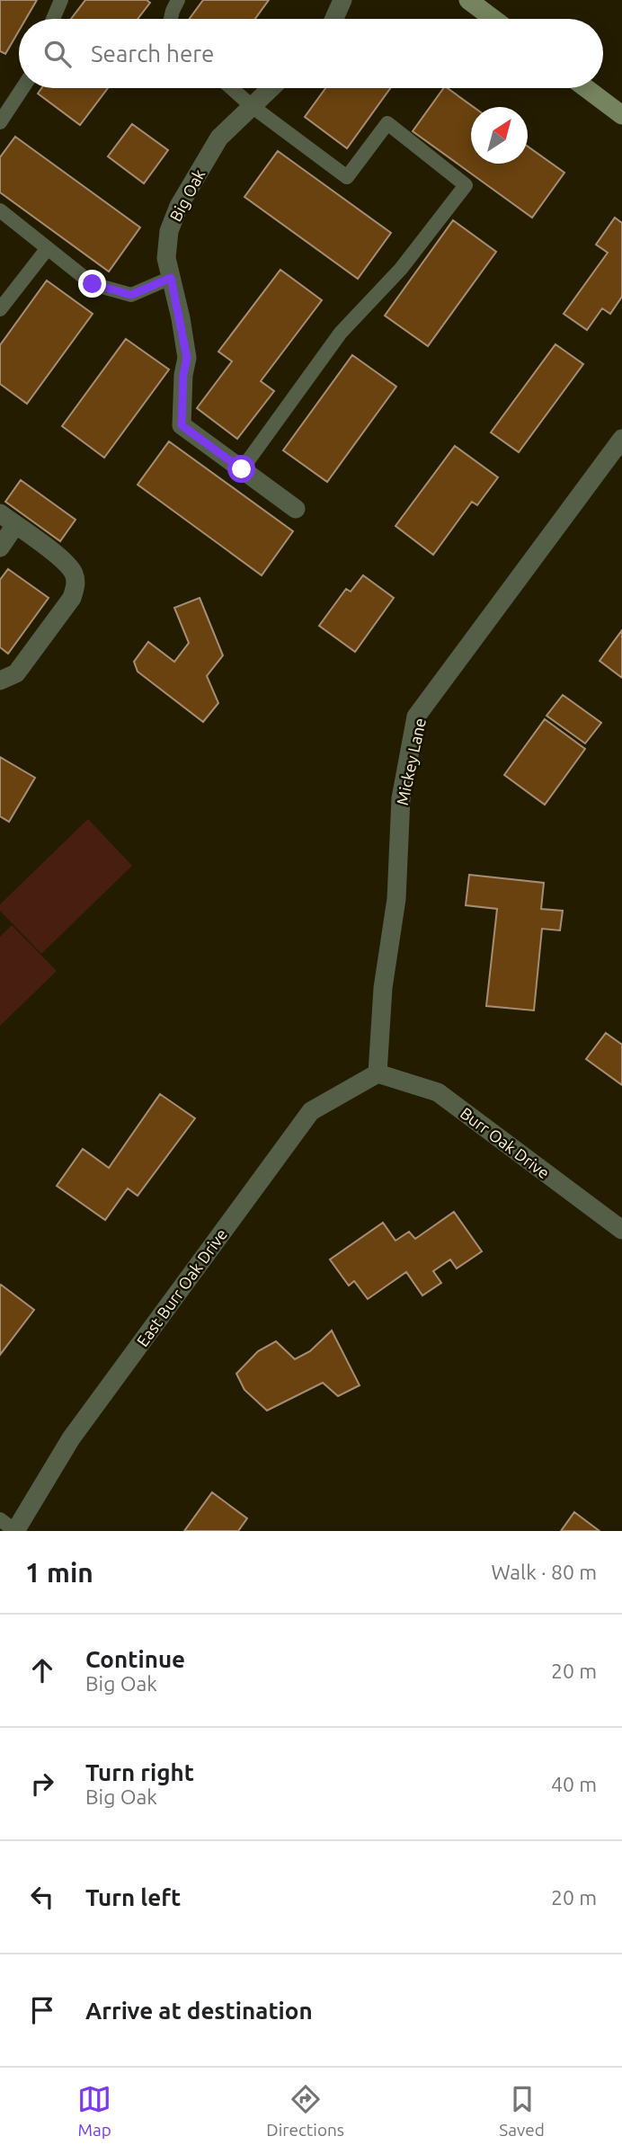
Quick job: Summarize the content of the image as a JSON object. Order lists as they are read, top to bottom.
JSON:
{
  "streets": {
    "street": [
      "Big Oak",
      "Mickey Lane",
      "Burr Oak Drive",
      "East Burr Oak Drive"
    ]
  },
  "crossings": [
    ["Mickey Lane", "Burr Oak Drive"],
    ["Mickey Lane", "East Burr Oak Drive"],
    ["Burr Oak Drive", "East Burr Oak Drive"]
  ],
  "north": "top right",
  "page": {
    "search": "Search here",
    "heading": ["1 min", "Walk · 80 m"],
    "list": [
      ["Continue", "Big Oak", "20 m"],
      ["Turn right", "Big Oak", "40 m"],
      ["Turn left", "20 m"],
      "Arrive at destination"
    ],
    "nav": ["Map", "Directions", "Saved"]
  }
}
